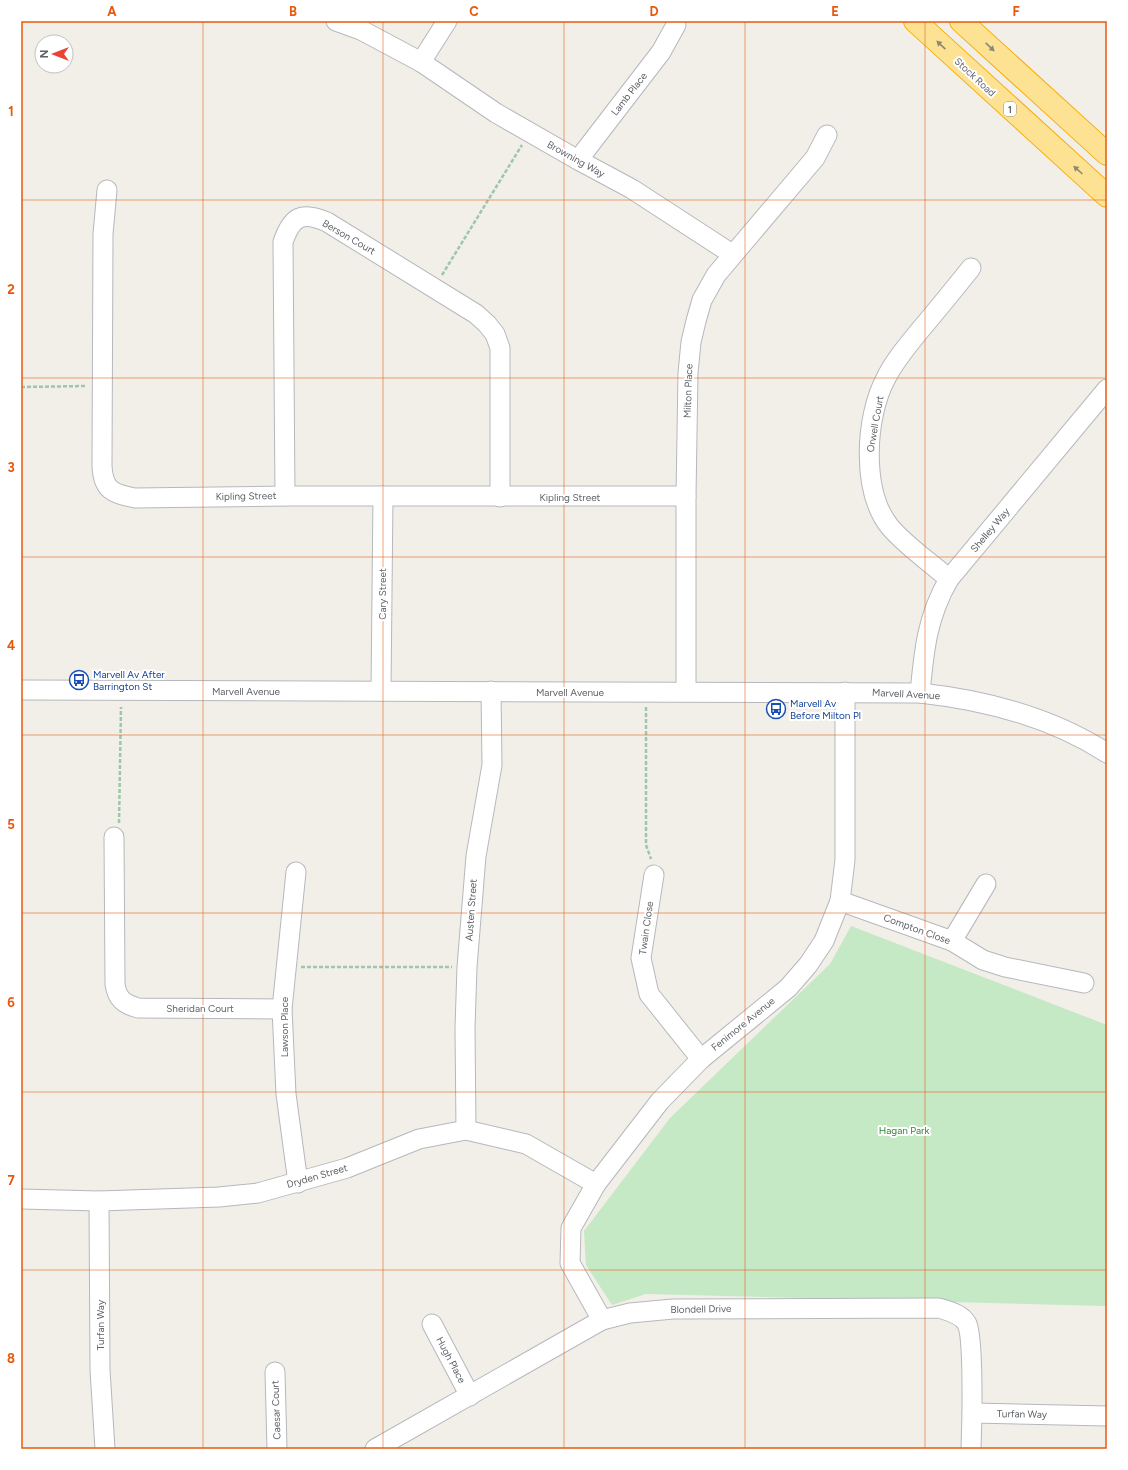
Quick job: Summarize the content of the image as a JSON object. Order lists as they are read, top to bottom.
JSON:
{
  "streets": {
    "highway": ["Stock Road", "1"],
    "street": [
      "Lamb Place",
      "Browning Way",
      "Berson Court",
      "Milton Place",
      "Orwell Court",
      "Kipling Street",
      "Shelley Way",
      "Cary Street",
      "Marvell Avenue",
      "Austen Street",
      "Twain Close",
      "Compton Close",
      "Sheridan Court",
      "Fenimore Avenue",
      "Lawson Place",
      "Dryden Street",
      "Blondell Drive",
      "Turfan Way",
      "Hugh Place",
      "Caesar Court"
    ]
  },
  "crossings": [
    ["Lamb Place", "Browning Way"],
    ["Browning Way", "Milton Place"],
    ["Berson Court", "Kipling Street"],
    ["Milton Place", "Kipling Street"],
    ["Milton Place", "Marvell Avenue"],
    ["Orwell Court", "Shelley Way"],
    ["Kipling Street", "Cary Street"],
    ["Shelley Way", "Marvell Avenue"],
    ["Cary Street", "Marvell Avenue"],
    ["Marvell Avenue", "Austen Street"],
    ["Marvell Avenue", "Fenimore Avenue"],
    ["Austen Street", "Dryden Street"],
    ["Twain Close", "Fenimore Avenue"],
    ["Compton Close", "Fenimore Avenue"],
    ["Sheridan Court", "Lawson Place"],
    ["Fenimore Avenue", "Dryden Street"],
    ["Fenimore Avenue", "Blondell Drive"],
    ["Lawson Place", "Dryden Street"],
    ["Dryden Street", "Turfan Way"],
    ["Blondell Drive", "Turfan Way"],
    ["Blondell Drive", "Hugh Place"]
  ],
  "parks": ["Hagan Park"],
  "places": {
    "bus stop": ["Marvell Av After Barrington St", "Marvell Av Before Milton Pl"]
  },
  "north": "left",
  "grid": {
    "columns": [
      "A",
      "B",
      "C",
      "D",
      "E",
      "F"
    ],
    "rows": [
      "1",
      "2",
      "3",
      "4",
      "5",
      "6",
      "7",
      "8"
    ]
  }
}
